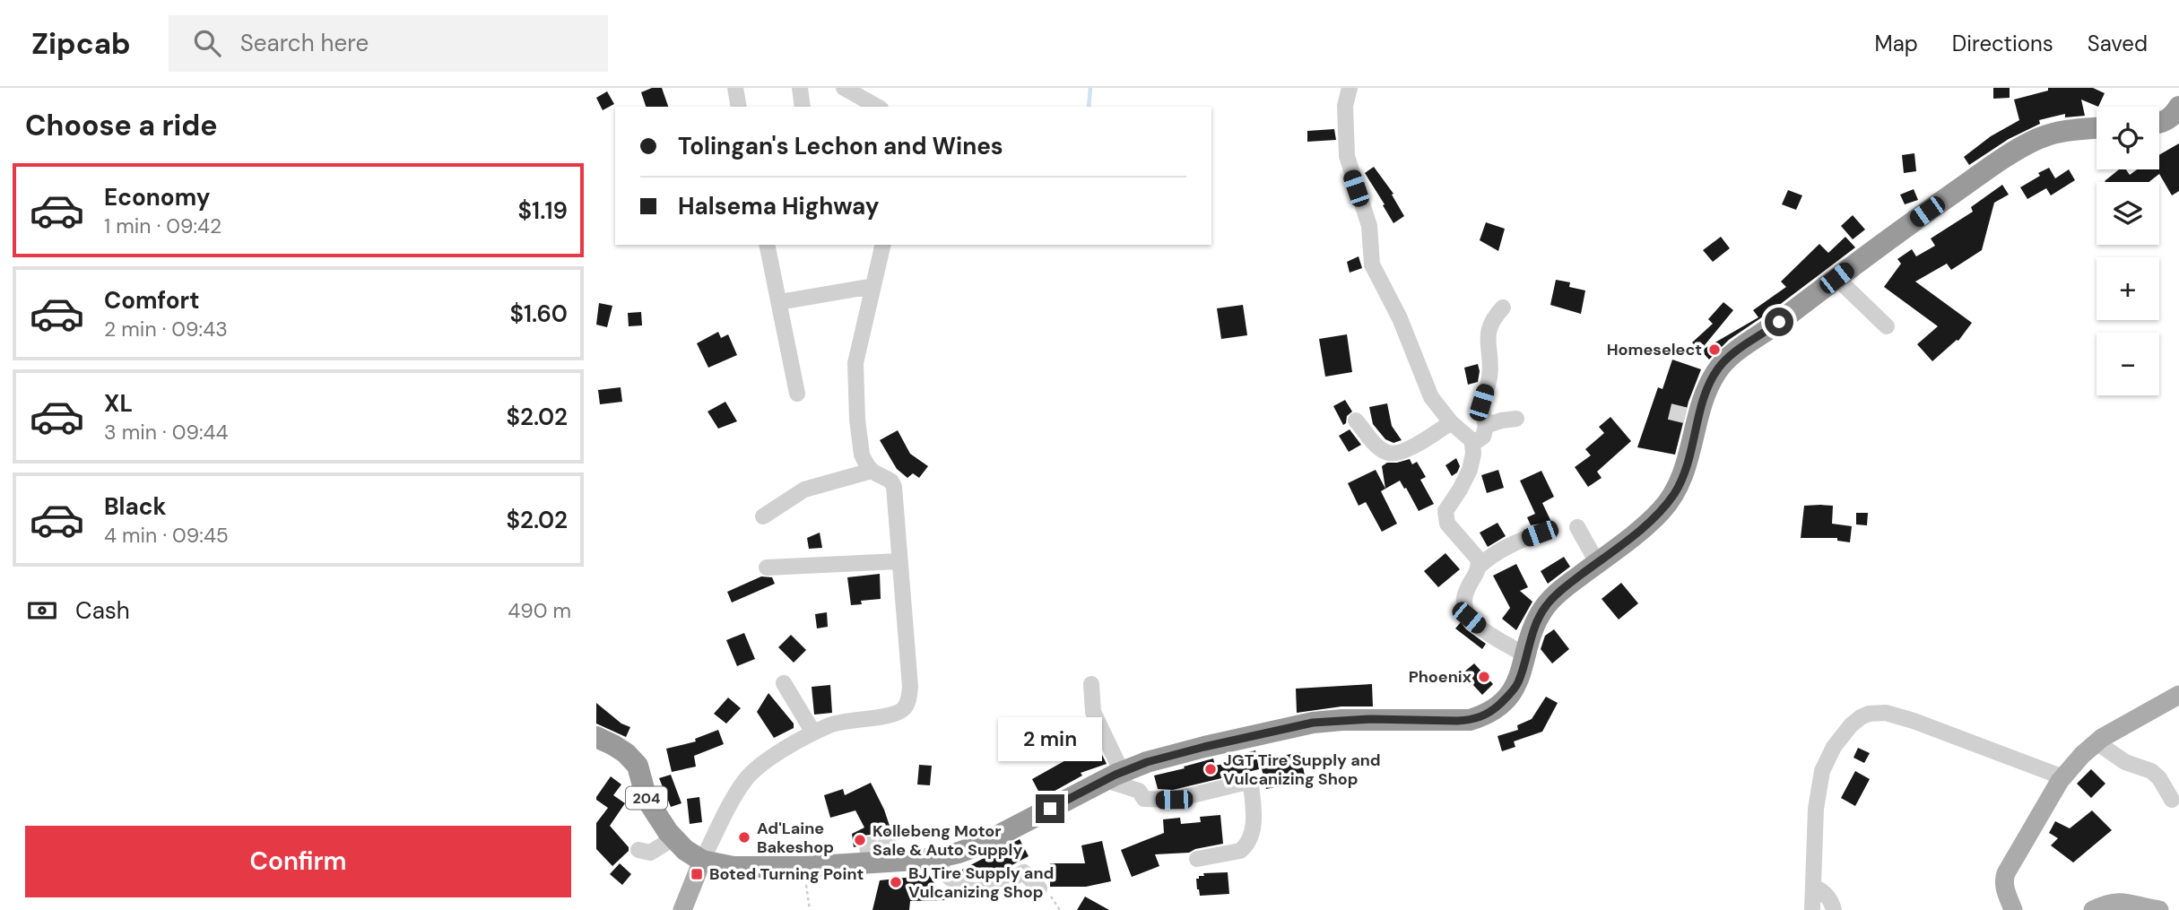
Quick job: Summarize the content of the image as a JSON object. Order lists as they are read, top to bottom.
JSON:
{
  "streets": {
    "highway": ["204"]
  },
  "places": {
    "other": [
      "Homeselect",
      "Phoenix",
      "JGT Tire Supply and Vulcanizing Shop",
      "Ad'Laine Bakeshop",
      "Kollebeng Motor Sale & Auto Supply",
      "BJ Tire Supply and Vulcanizing Shop"
    ],
    "transit": ["Boted Turning Point"]
  },
  "page": {
    "header": "Zipcab",
    "search": "Search here",
    "nav": ["Map", "Directions", "Saved"],
    "heading": "Choose a ride",
    "map_buttons": ["+", "−"],
    "banner": ["Tolingan's Lechon and Wines", "Halsema Highway"],
    "list": [
      {
        "name": "Economy",
        "note": "1 min · 09:42",
        "value": "$1.19"
      },
      {
        "name": "Comfort",
        "note": "2 min · 09:43",
        "value": "$1.60"
      },
      {
        "name": "XL",
        "note": "3 min · 09:44",
        "value": "$2.02"
      },
      {
        "name": "Black",
        "note": "4 min · 09:45",
        "value": "$2.02"
      }
    ],
    "pay": ["Cash", "490 m"],
    "bubble": "2 min",
    "buttons": "Confirm"
  }
}
